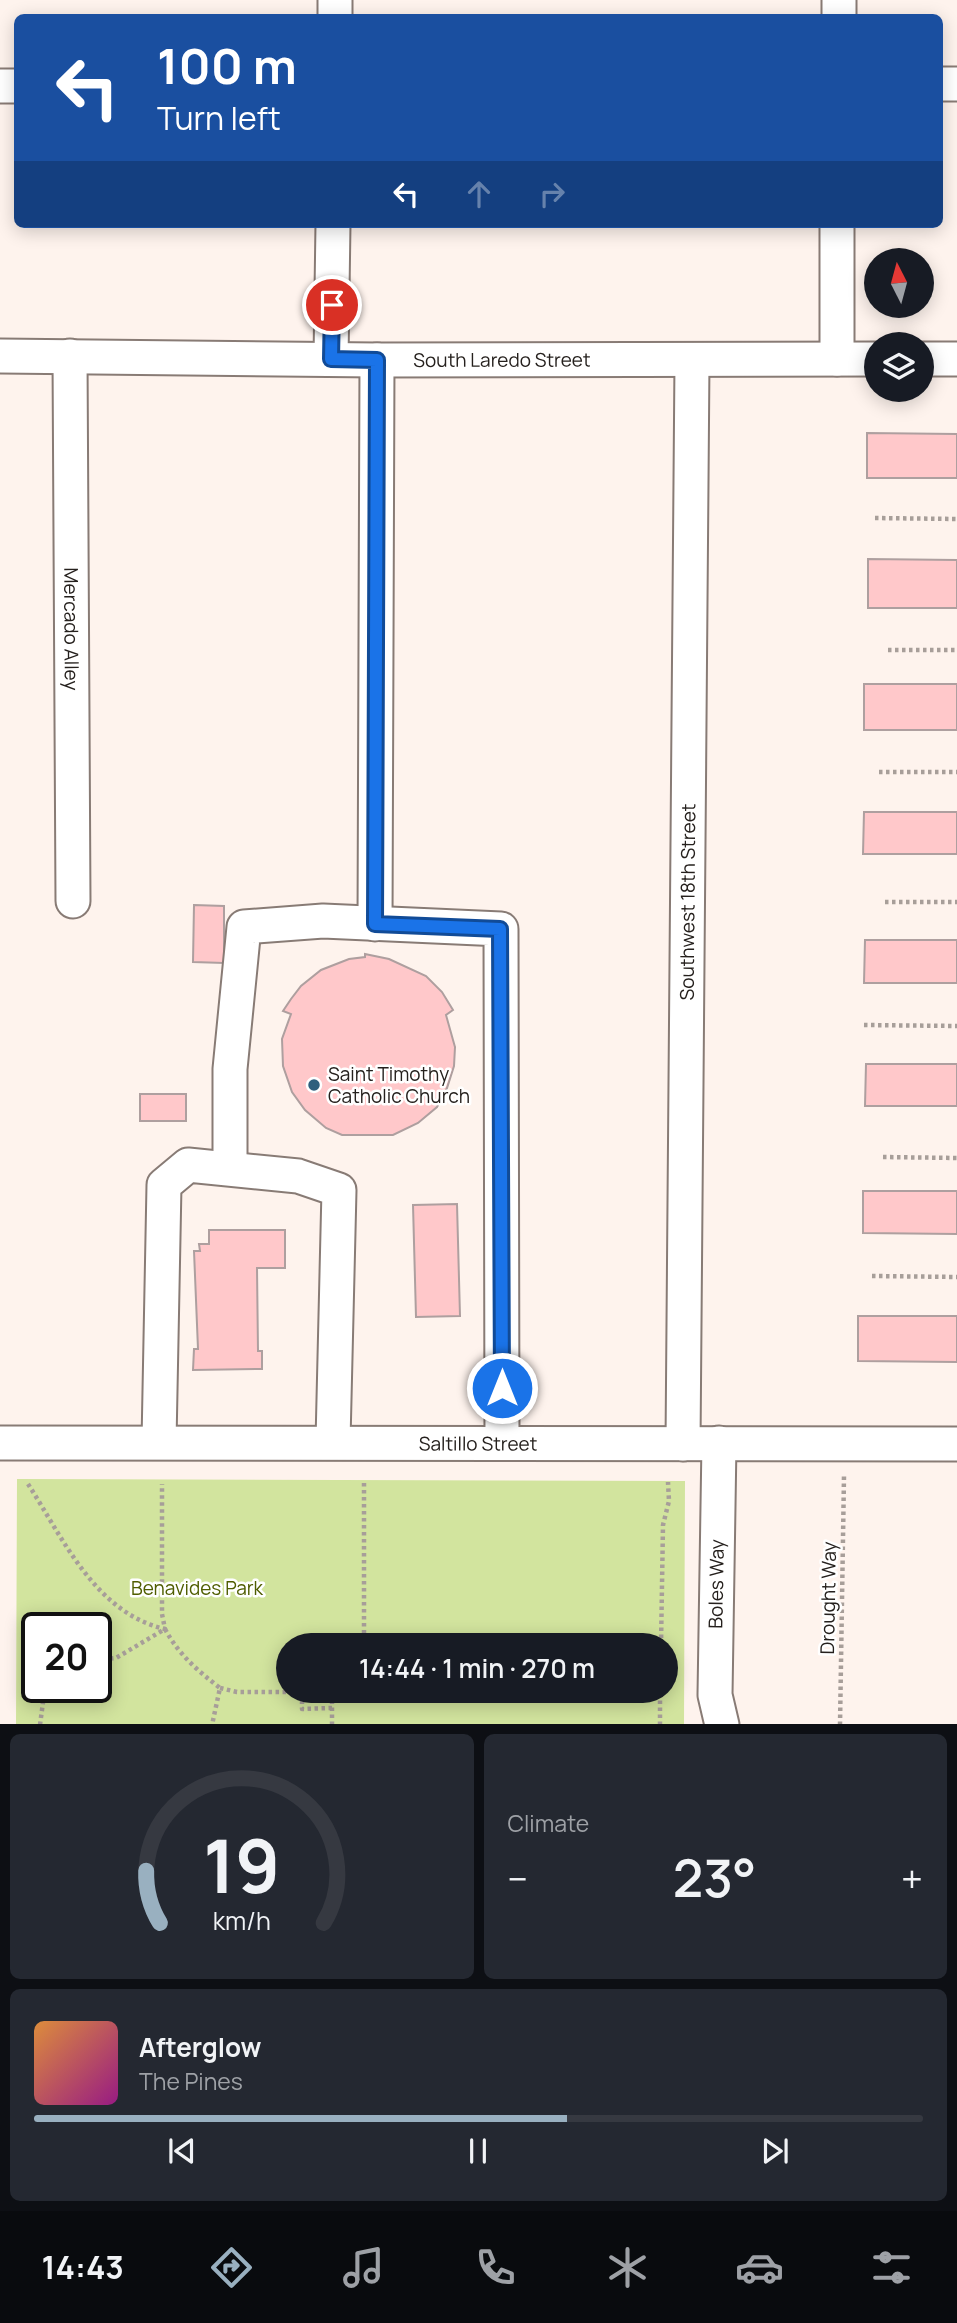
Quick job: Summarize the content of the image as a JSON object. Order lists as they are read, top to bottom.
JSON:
{
  "streets": {
    "street": [
      "South Laredo Street",
      "Mercado Alley",
      "Southwest 18th Street",
      "Saltillo Street",
      "Boles Way"
    ],
    "path": ["Drought Way"]
  },
  "crossings": [
    ["South Laredo Street", "Mercado Alley"],
    ["South Laredo Street", "Southwest 18th Street"],
    ["Southwest 18th Street", "Saltillo Street"],
    ["Saltillo Street", "Boles Way"]
  ],
  "parks": ["Benavides Park"],
  "places": ["Saint Timothy Catholic Church"],
  "north": "top",
  "page": {
    "turn": ["100 m", "Turn left"],
    "limit": "20",
    "trip": "14:44 · 1 min · 270 m",
    "tile": "Climate",
    "heat": ["−", "23°", "+"],
    "song": ["Afterglow", "The Pines"],
    "tabs": "14:43",
    "gauge": ["19", "km/h"]
  }
}
